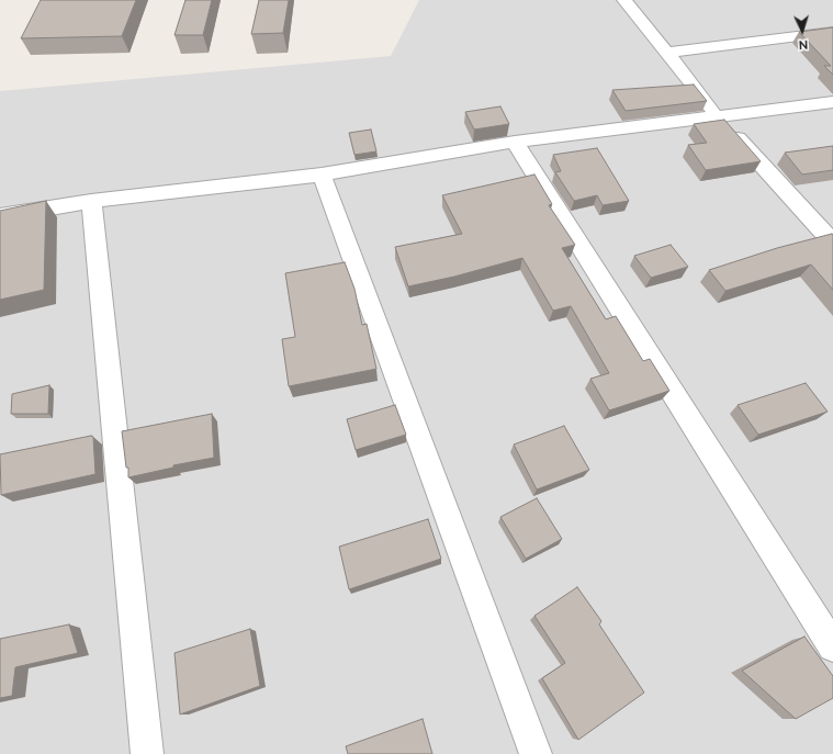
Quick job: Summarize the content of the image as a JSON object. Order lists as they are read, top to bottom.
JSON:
{
  "north": "bottom"
}
